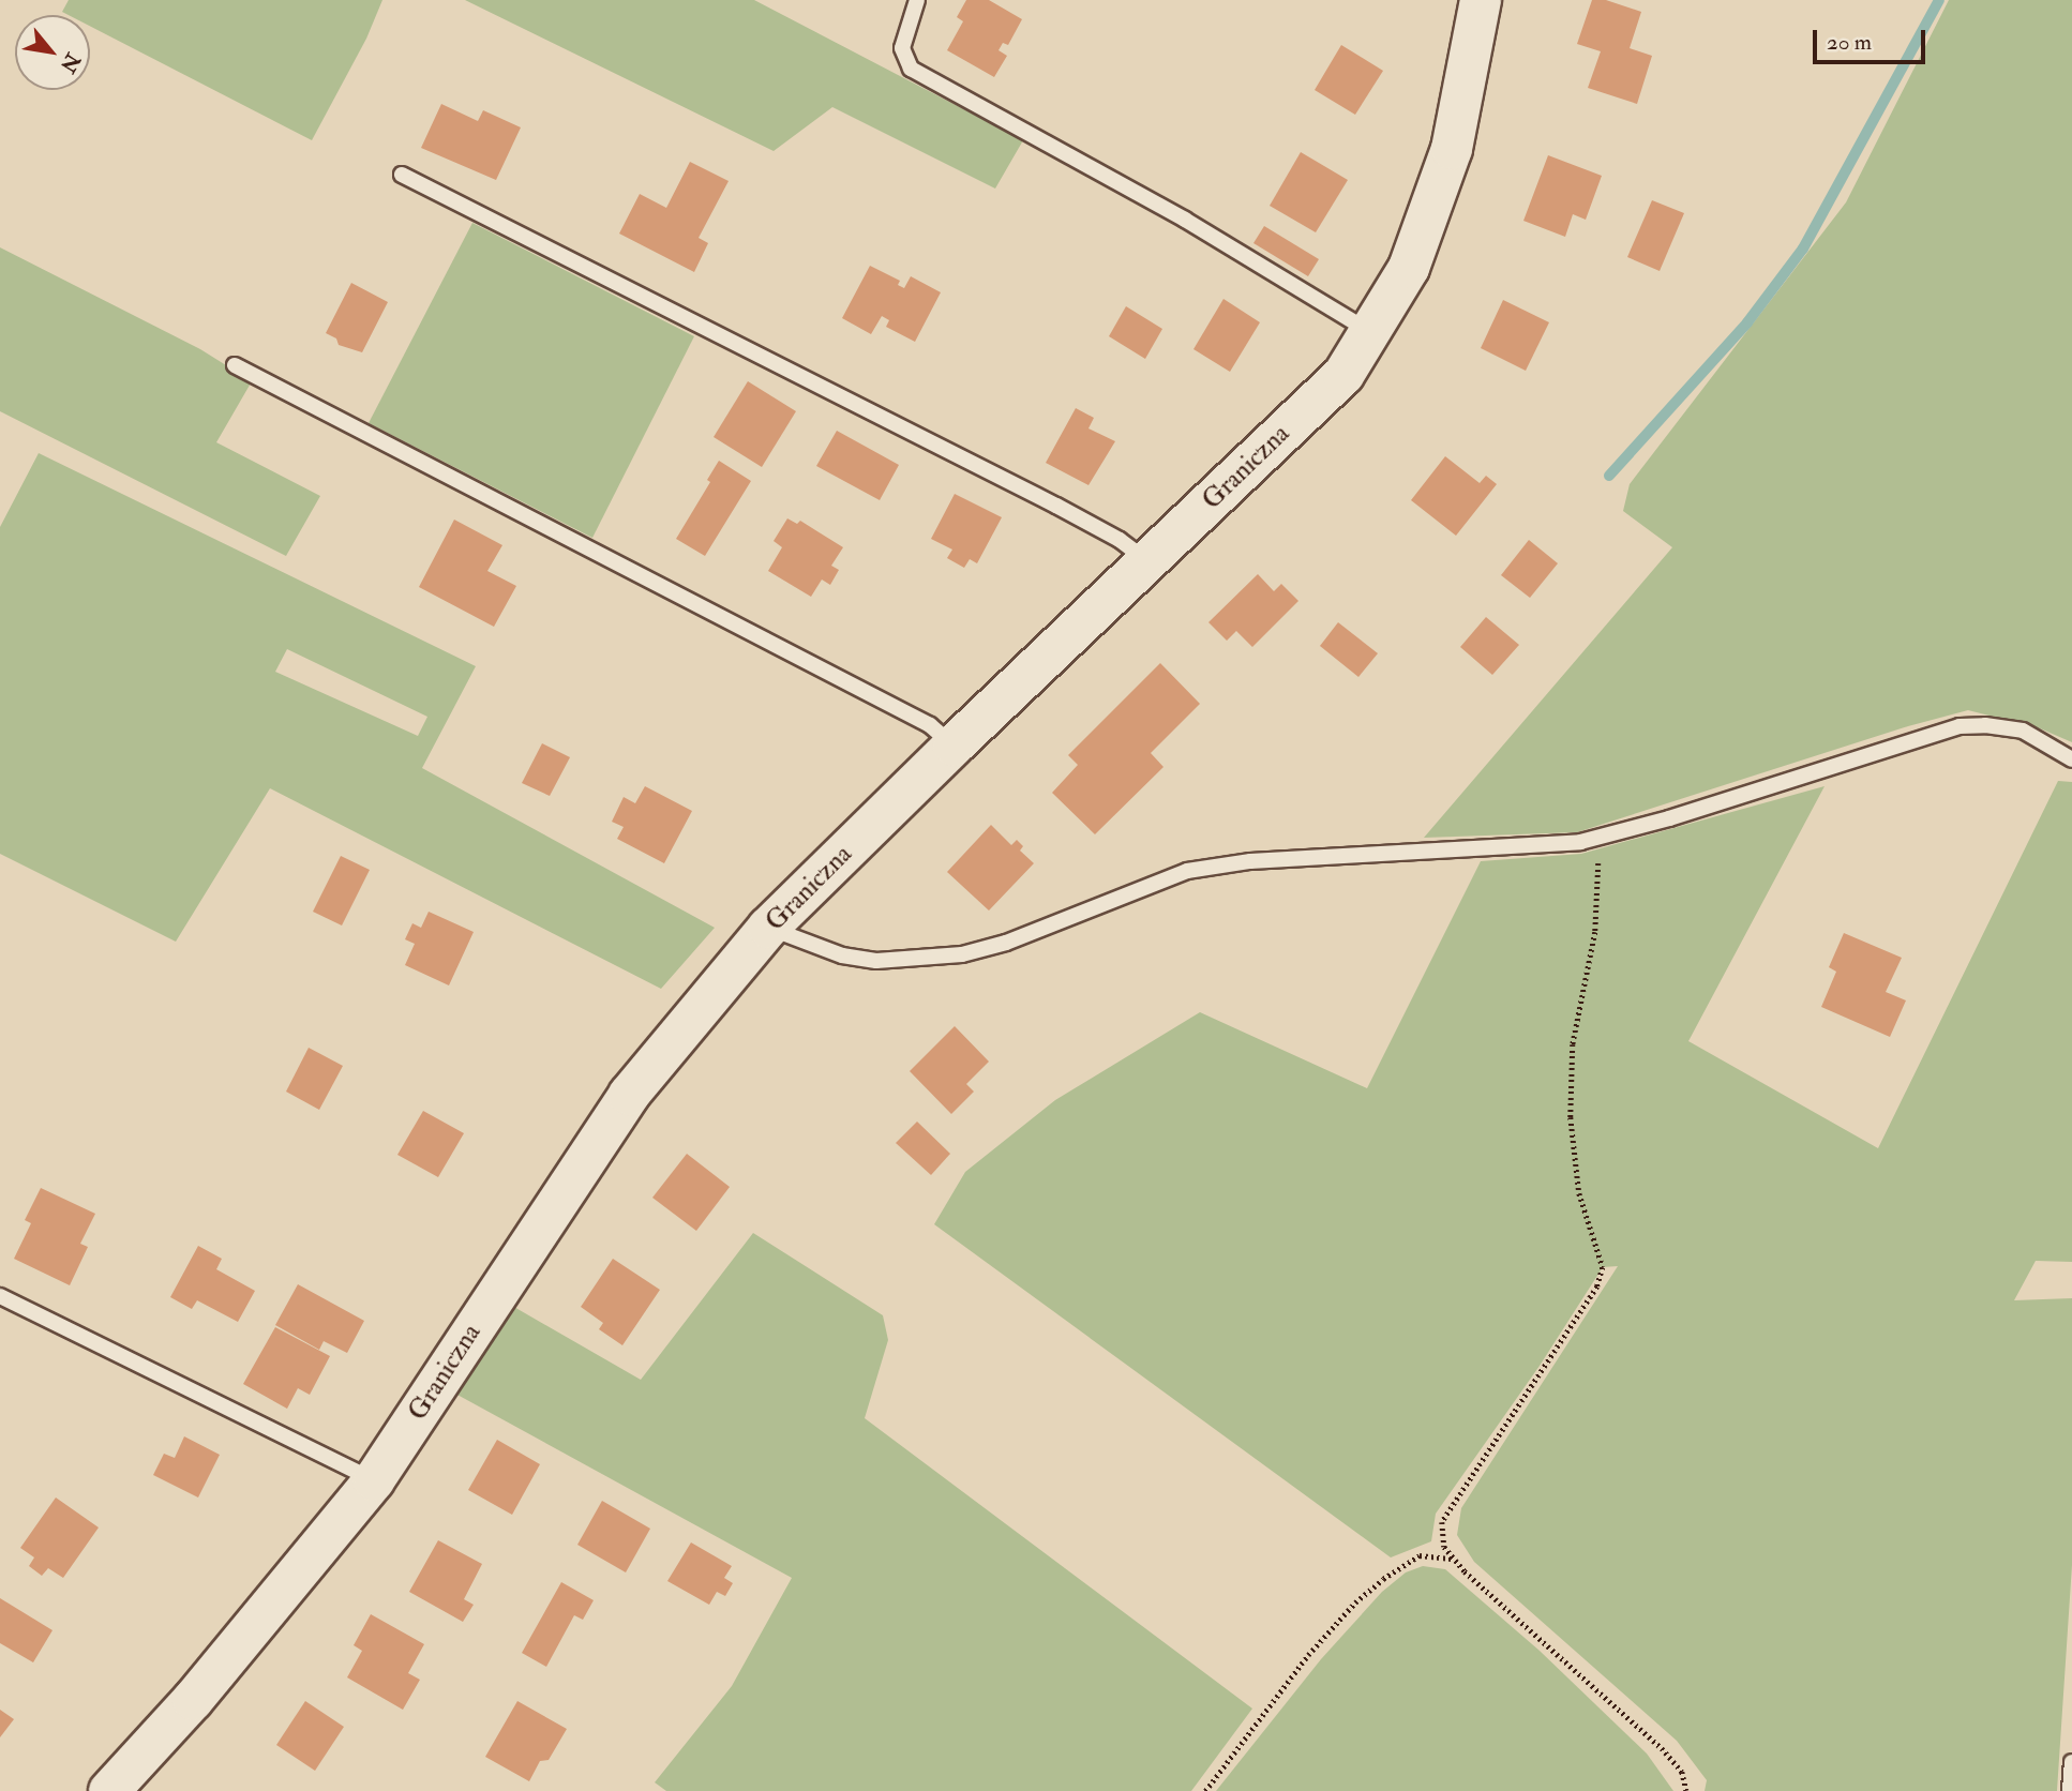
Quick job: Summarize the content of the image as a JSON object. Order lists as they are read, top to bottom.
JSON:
{
  "streets": {
    "street": ["Graniczna"]
  },
  "scale_bar": "20 m",
  "north": "bottom right"
}
